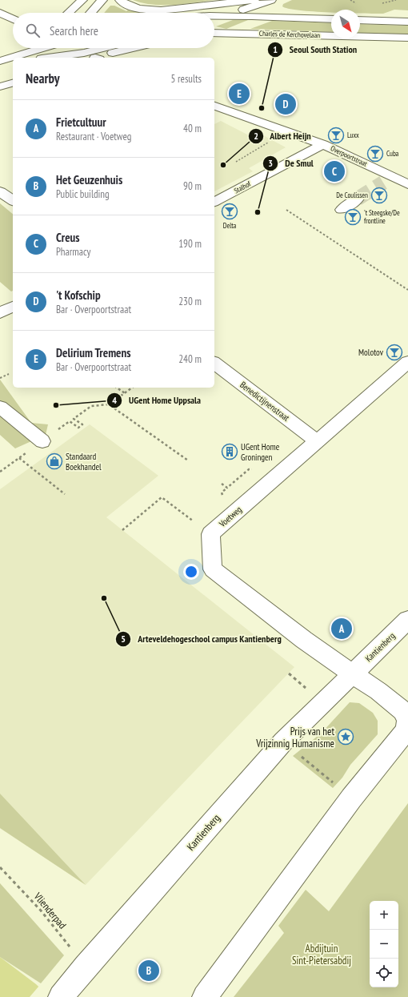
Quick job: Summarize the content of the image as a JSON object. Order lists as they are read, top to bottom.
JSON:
{
  "streets": {
    "street": [
      "Charles de Kerchovelaan",
      "Overpoortstraat",
      "Stalhof",
      "Benedictijnenstraat",
      "Voetweg",
      "Kantienberg"
    ],
    "path": ["Vlienderpad"]
  },
  "crossings": [
    ["Overpoortstraat", "Stalhof"],
    ["Benedictijnenstraat", "Voetweg"],
    ["Kantienberg", "Vlienderpad"]
  ],
  "parks": ["Abdijtuin Sint-Pietersabdij"],
  "places": {
    "other": [
      "Seoul South Station",
      "Albert Heijn",
      "De Smul",
      "UGent Home Uppsala",
      "Arteveldehogeschool campus Kantienberg"
    ],
    "bar": [
      "Luxx",
      "Cuba",
      "De Coulissen",
      "Delta",
      "'t Steegske/De frontline",
      "Molotov"
    ],
    "building": ["UGent Home Groningen"],
    "shop": ["Standaard Boekhandel"],
    "place": ["Prijs van het Vrijzinnig Humanisme"]
  },
  "north": "bottom right",
  "page": {
    "search": "Search here",
    "heading": ["Nearby", "5 results"],
    "pins": [
      "E",
      "D",
      "C",
      "A",
      "B"
    ],
    "list": [
      {
        "mark": "A",
        "name": "Frietcultuur",
        "note": "Restaurant · Voetweg",
        "value": "40 m"
      },
      {
        "mark": "B",
        "name": "Het Geuzenhuis",
        "note": "Public building",
        "value": "90 m"
      },
      {
        "mark": "C",
        "name": "Creus",
        "note": "Pharmacy",
        "value": "190 m"
      },
      {
        "mark": "D",
        "name": "'t Kofschip",
        "note": "Bar · Overpoortstraat",
        "value": "230 m"
      },
      {
        "mark": "E",
        "name": "Delirium Tremens",
        "note": "Bar · Overpoortstraat",
        "value": "240 m"
      }
    ],
    "map_buttons": ["+", "−"]
  }
}
